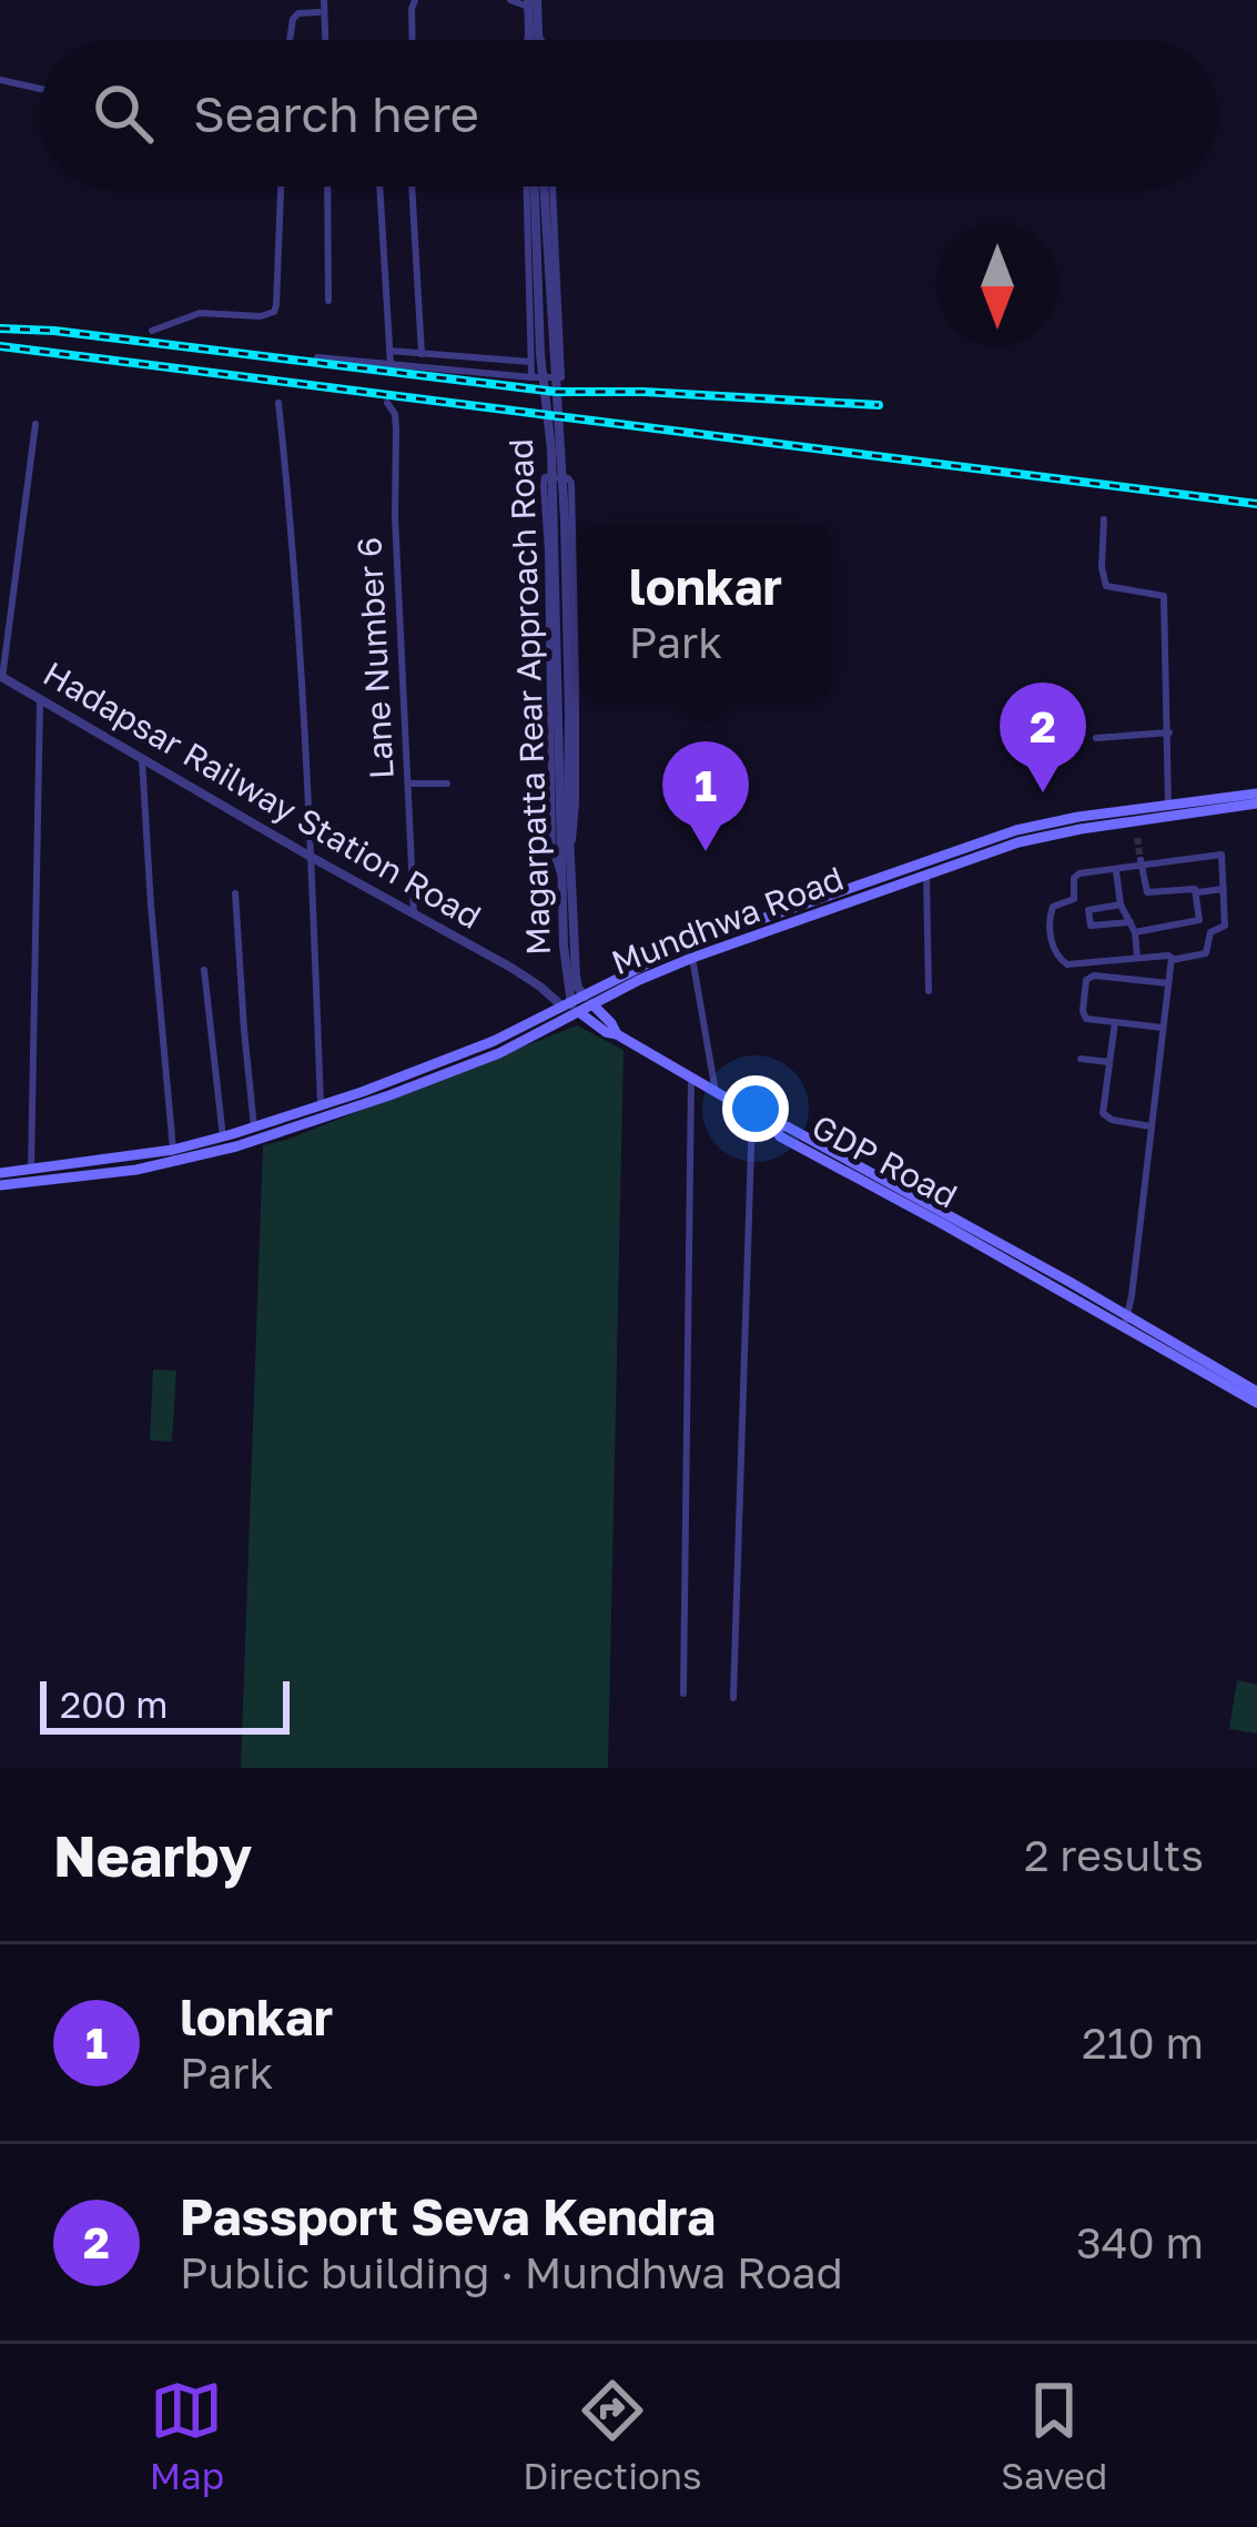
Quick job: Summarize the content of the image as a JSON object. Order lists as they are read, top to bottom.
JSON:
{
  "streets": {
    "main road": ["Mundhwa Road", "GDP Road"],
    "street": ["Lane Number 6", "Magarpatta Rear Approach Road", "Hadapsar Railway Station Road"]
  },
  "crossings": [
    ["Lane Number 6", "Hadapsar Railway Station Road"],
    ["Magarpatta Rear Approach Road", "Hadapsar Railway Station Road"],
    ["Magarpatta Rear Approach Road", "Mundhwa Road"],
    ["Hadapsar Railway Station Road", "Mundhwa Road"]
  ],
  "scale_bar": "200 m",
  "north": "bottom",
  "page": {
    "search": "Search here",
    "popup": ["lonkar", "Park"],
    "pins": ["2", "1"],
    "scale": "200 m",
    "heading": ["Nearby", "2 results"],
    "list": [
      {
        "mark": "1",
        "name": "lonkar",
        "note": "Park",
        "value": "210 m"
      },
      {
        "mark": "2",
        "name": "Passport Seva Kendra",
        "note": "Public building · Mundhwa Road",
        "value": "340 m"
      }
    ],
    "nav": ["Map", "Directions", "Saved"]
  }
}
